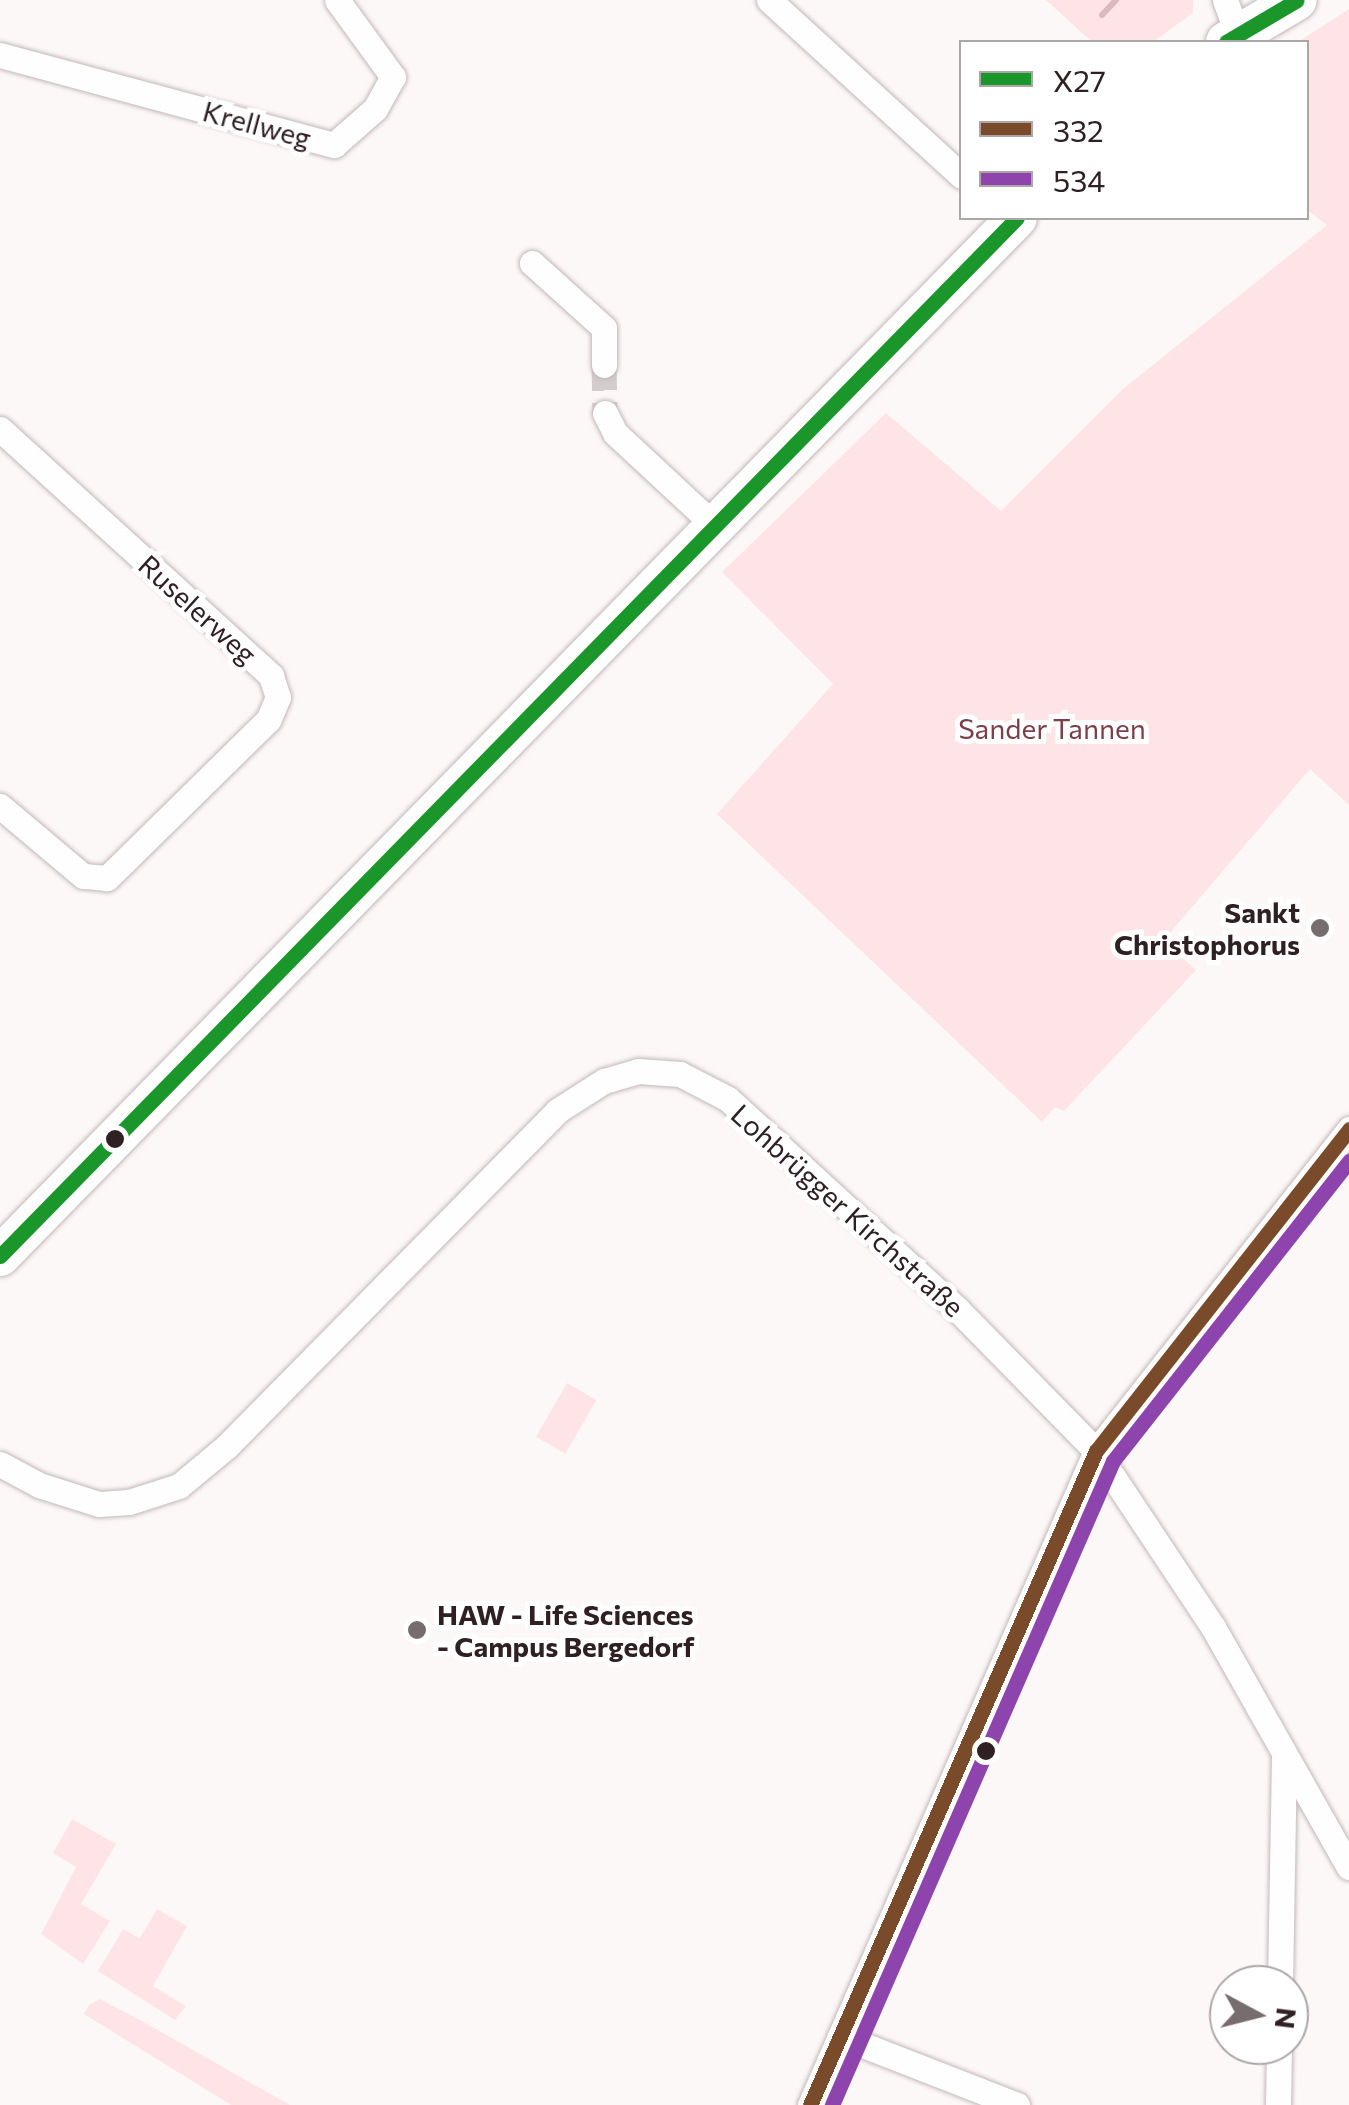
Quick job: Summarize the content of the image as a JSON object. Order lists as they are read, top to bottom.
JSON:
{
  "streets": {
    "street": ["Krellweg", "Ruselerweg", "Lohbrügger Kirchstraße"]
  },
  "parks": ["Sander Tannen"],
  "places": ["Sankt Christophorus", "HAW - Life Sciences - Campus Bergedorf"],
  "lines": ["transit line X27", "transit line 332", "transit line 534"],
  "legend": ["X27", "332", "534"],
  "north": "right"
}
